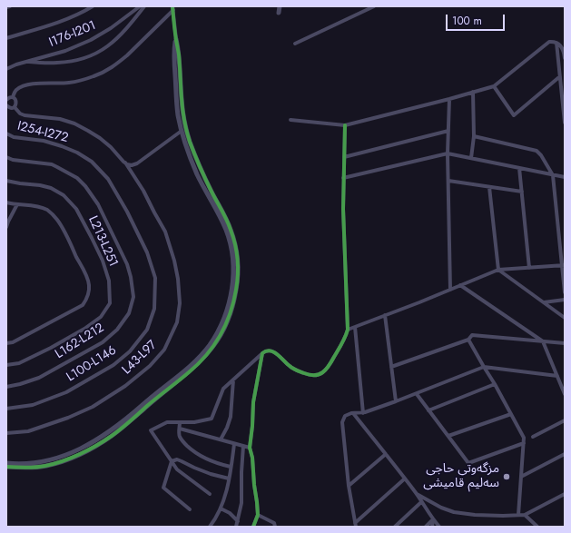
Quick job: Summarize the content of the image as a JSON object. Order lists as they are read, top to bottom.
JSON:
{
  "streets": {
    "street": [
      "I176-I201",
      "I254-I272",
      "L213-L251",
      "L162-L212",
      "L43-L97",
      "L100-L146"
    ]
  },
  "crossings": [
    ["I254-I272", "L100-L146"]
  ],
  "places": ["مزگەوتی حاجی سەلیم قامیشی"],
  "scale_bar": "100 m"
}
